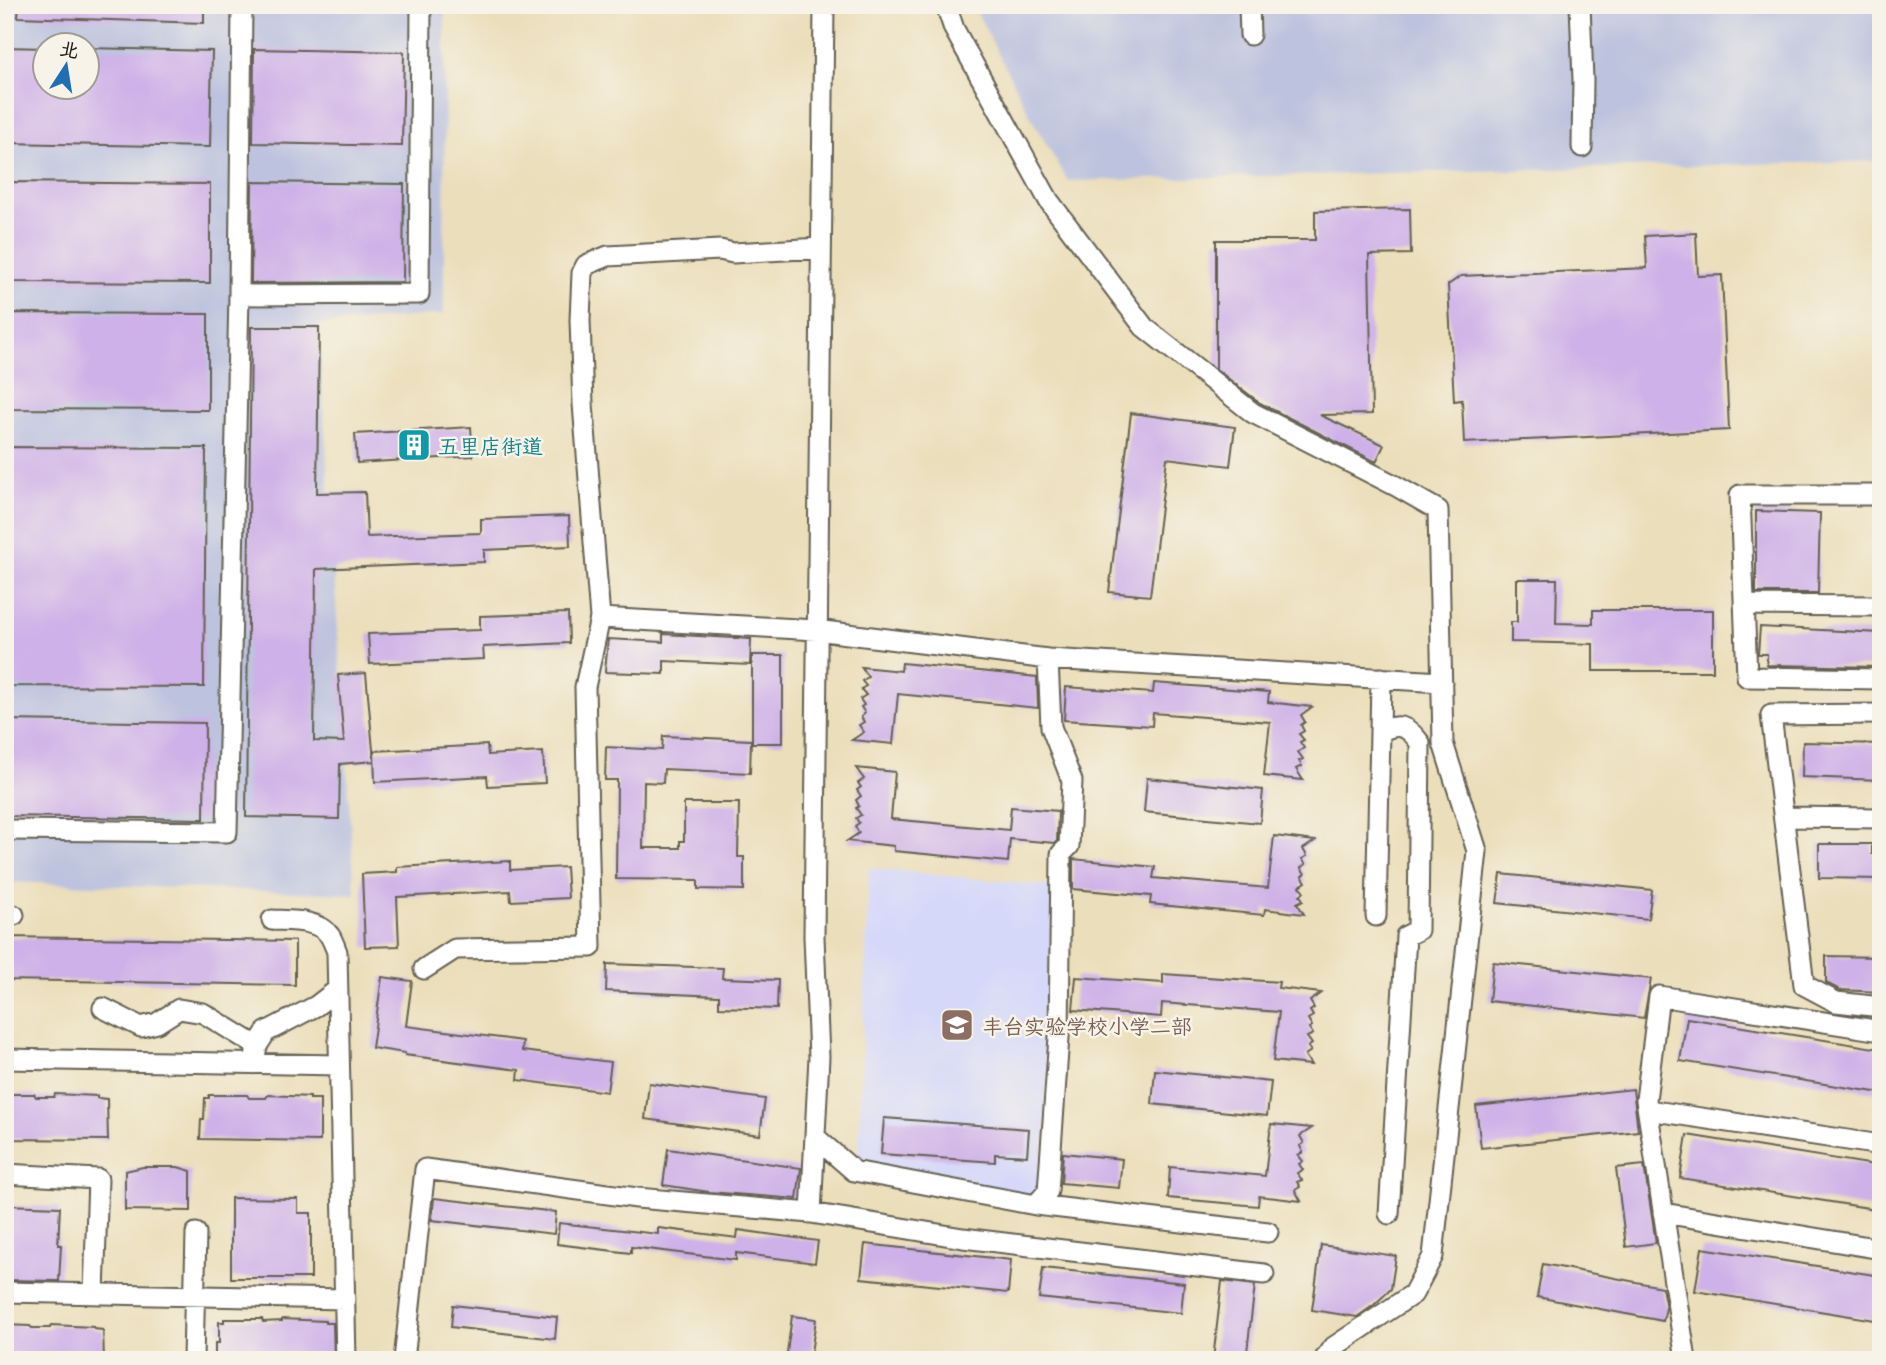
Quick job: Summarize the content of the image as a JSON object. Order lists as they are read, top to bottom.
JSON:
{
  "places": {
    "building": ["五里店街道"],
    "school or university": ["丰台实验学校小学二部"]
  },
  "north": "top"
}
